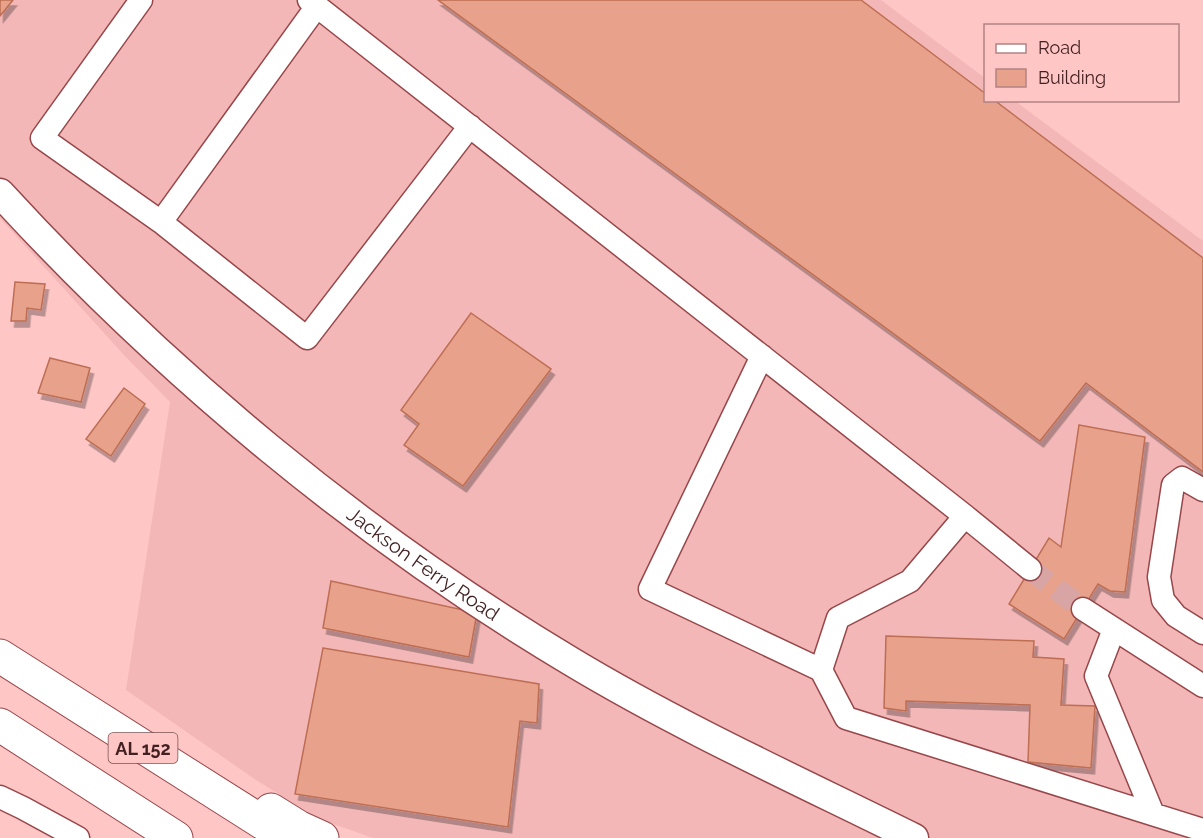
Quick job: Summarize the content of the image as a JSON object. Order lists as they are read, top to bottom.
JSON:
{
  "streets": {
    "highway": ["AL 152"],
    "main road": ["Jackson Ferry Road"]
  },
  "legend": ["Road", "Building"]
}
